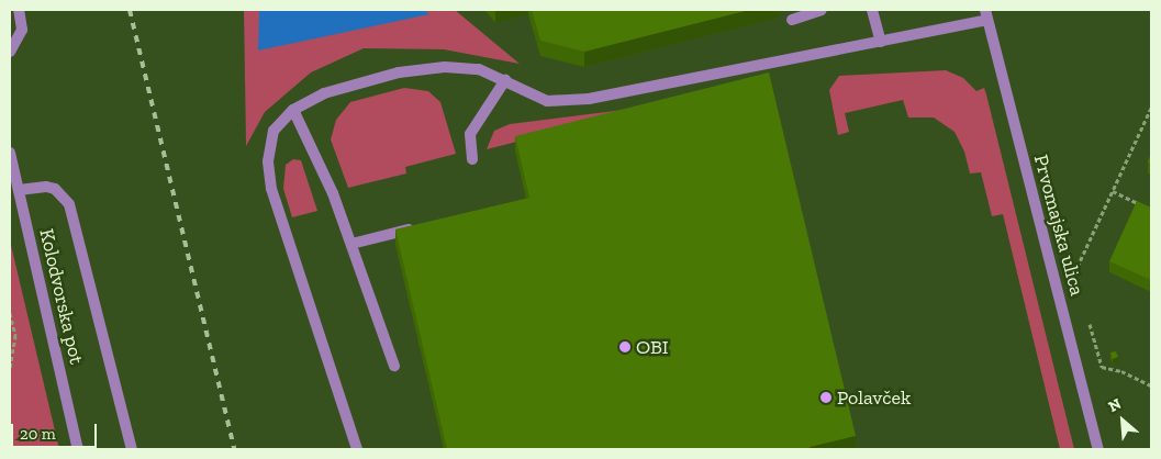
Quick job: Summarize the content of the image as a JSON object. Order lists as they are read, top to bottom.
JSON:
{
  "streets": {
    "street": ["Prvomajska ulica", "Kolodvorska pot"]
  },
  "places": ["OBI", "Polavček"],
  "scale_bar": "20 m",
  "north": "top left"
}
